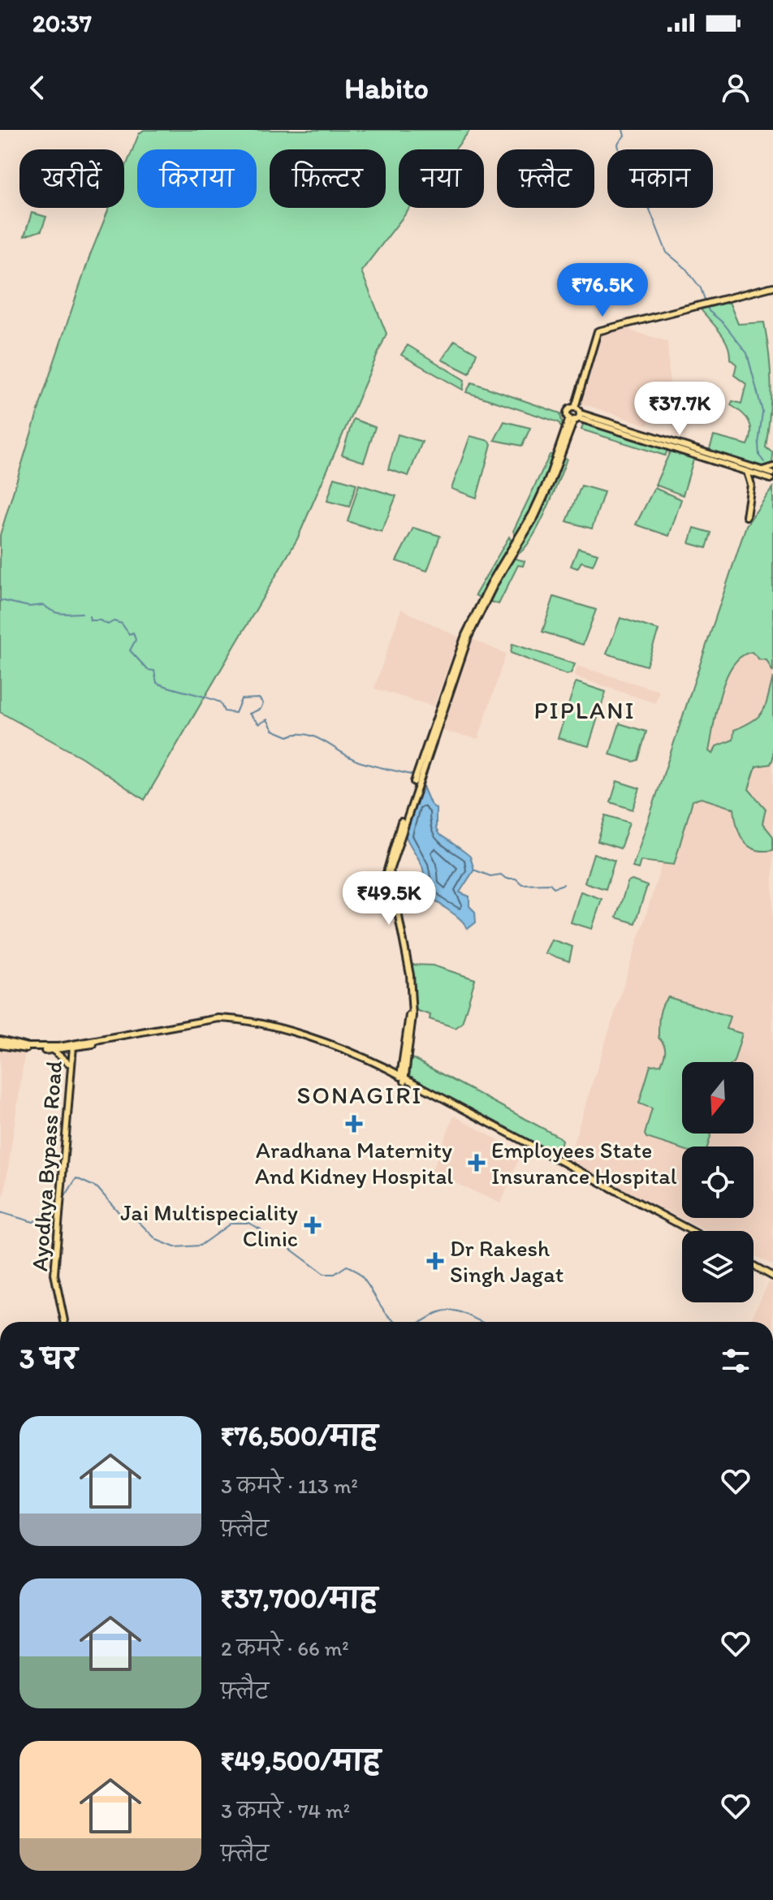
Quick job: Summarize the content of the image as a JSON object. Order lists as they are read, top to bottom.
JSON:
{
  "streets": {
    "main road": ["Ayodhya Bypass Road"]
  },
  "districts": ["PIPLANI", "SONAGIRI"],
  "places": {
    "health": [
      "Aradhana Maternity And Kidney Hospital",
      "Employees State Insurance Hospital",
      "Jai Multispeciality Clinic",
      "Dr Rakesh Singh Jagat"
    ]
  },
  "north": "bottom",
  "page": {
    "status": "20:37",
    "header": "Habito",
    "chip": [
      "खरीदें",
      "किराया",
      "फ़िल्टर",
      "नया",
      "फ़्लैट",
      "मकान"
    ],
    "price": ["₹76.5K", "₹37.7K", "₹49.5K"],
    "heading": "3 घर",
    "list": [
      {
        "name": "₹76,500/माह",
        "note": "3 कमरे · 113 m² · फ़्लैट"
      },
      {
        "name": "₹37,700/माह",
        "note": "2 कमरे · 66 m² · फ़्लैट"
      },
      {
        "name": "₹49,500/माह",
        "note": "3 कमरे · 74 m² · फ़्लैट"
      }
    ]
  }
}
